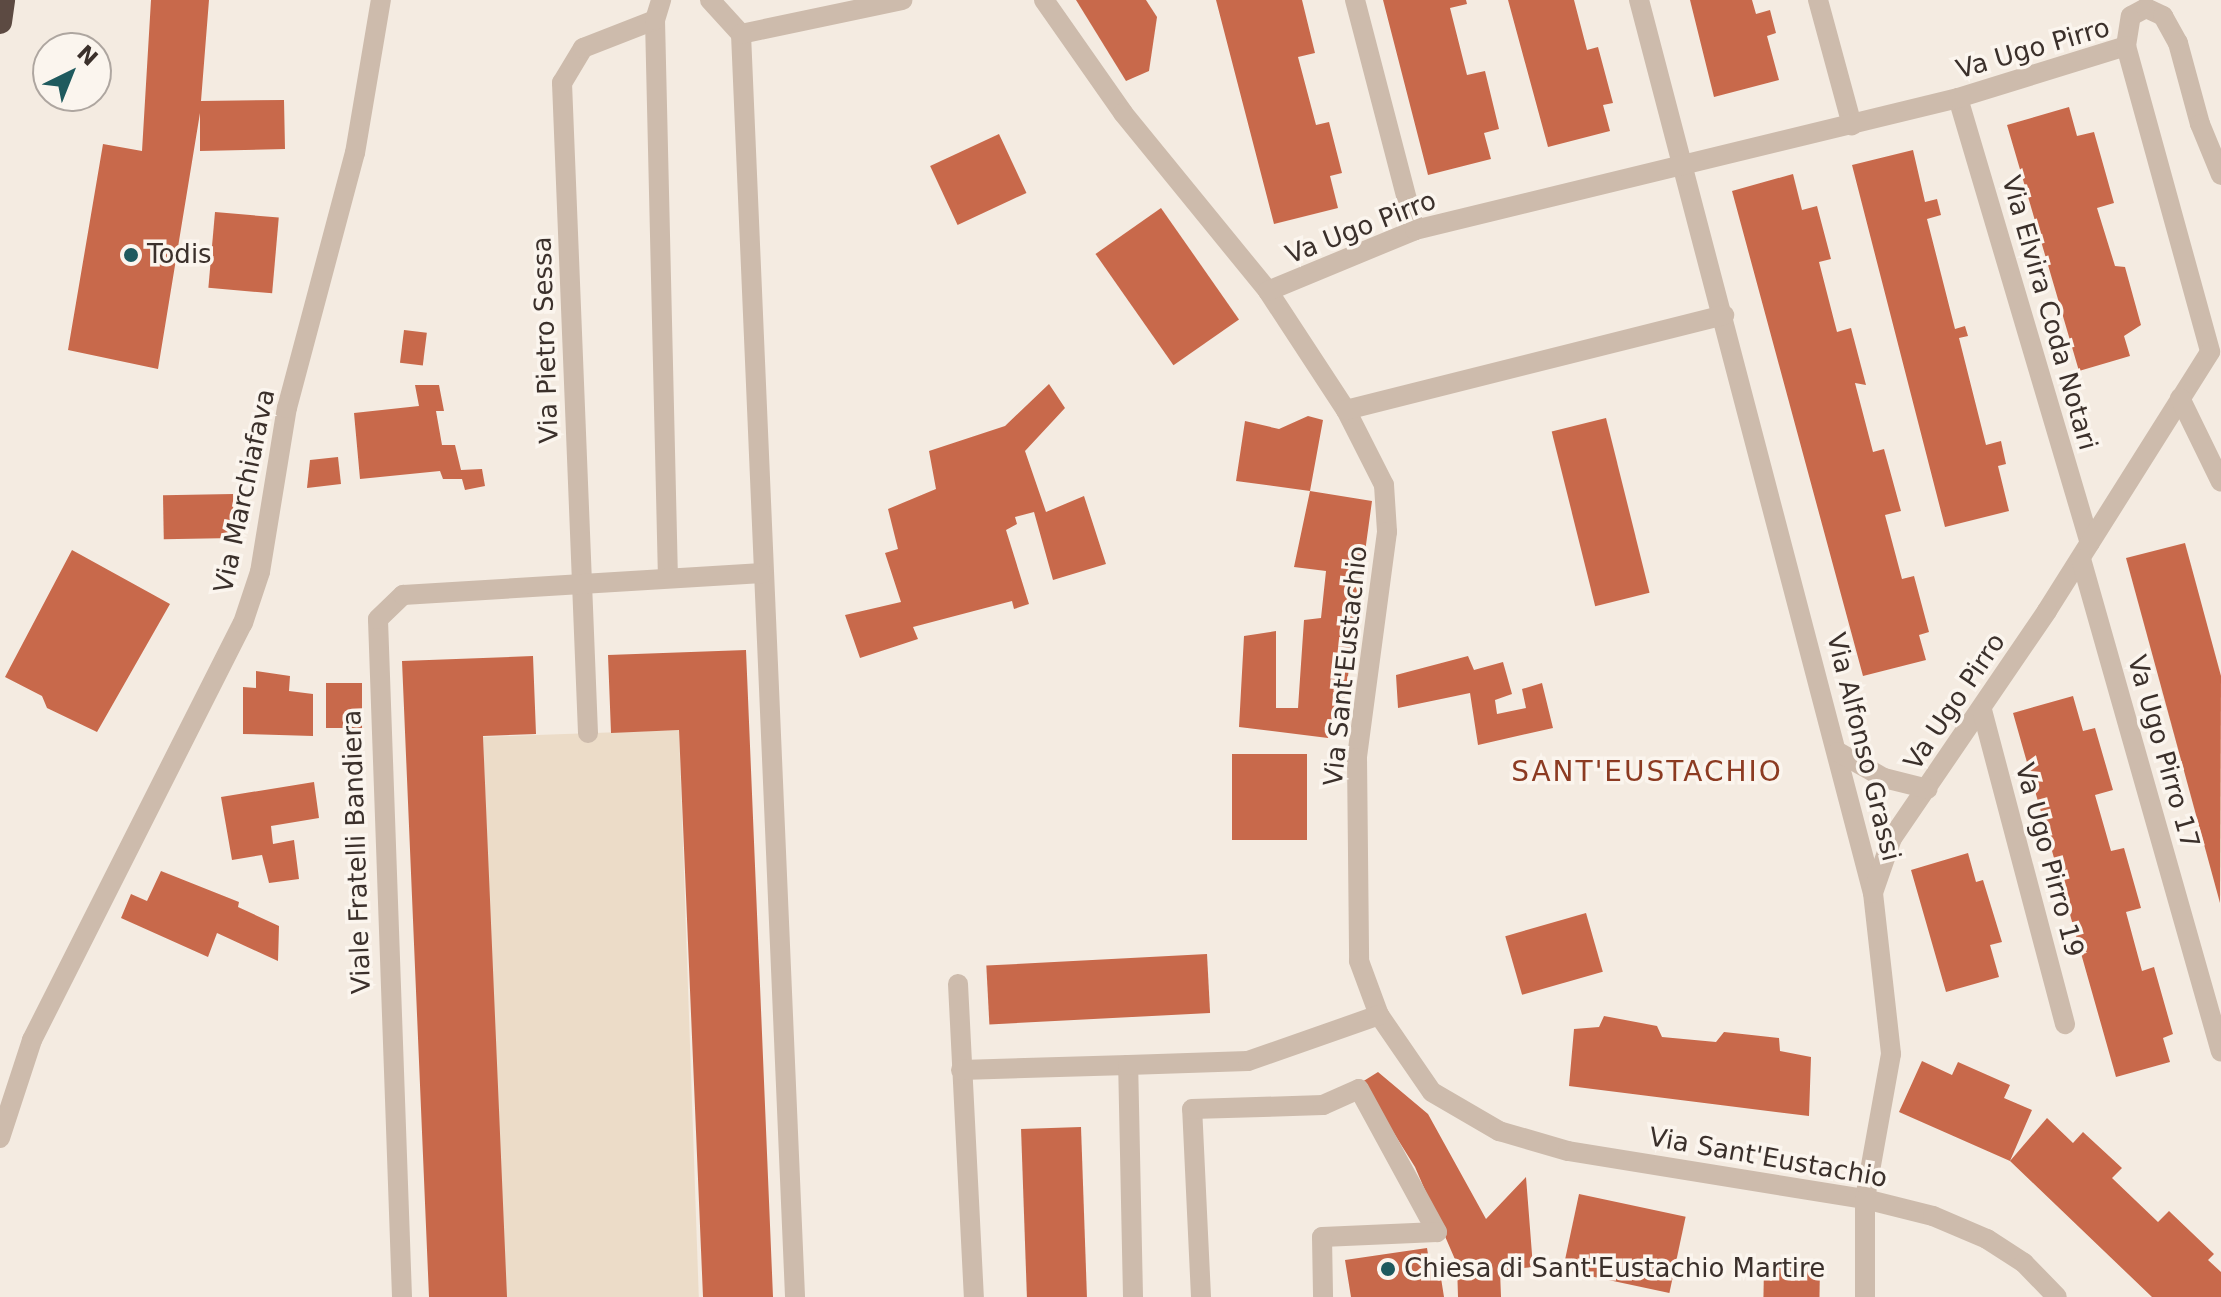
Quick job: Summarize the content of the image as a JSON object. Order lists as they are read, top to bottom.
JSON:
{
  "streets": {
    "street": [
      "Va Ugo Pirro",
      "Via Elvira Coda Notari",
      "Via Pietro Sessa",
      "Via Marchiafava",
      "Via Sant'Eustachio",
      "Via Alfonso Grassi",
      "Va Ugo Pirro 17",
      "Viale Fratelli Bandiera",
      "Va Ugo Pirro 19"
    ]
  },
  "crossings": [
    ["Va Ugo Pirro", "Via Elvira Coda Notari"],
    ["Va Ugo Pirro", "Via Sant'Eustachio"],
    ["Va Ugo Pirro", "Via Alfonso Grassi"],
    ["Va Ugo Pirro", "Va Ugo Pirro 17"],
    ["Va Ugo Pirro", "Va Ugo Pirro 19"],
    ["Via Elvira Coda Notari", "Va Ugo Pirro 17"],
    ["Via Pietro Sessa", "Viale Fratelli Bandiera"],
    ["Via Sant'Eustachio", "Via Alfonso Grassi"]
  ],
  "districts": ["SANT'EUSTACHIO"],
  "places": ["Todis", "Chiesa di Sant'Eustachio Martire"],
  "north": "top right"
}
